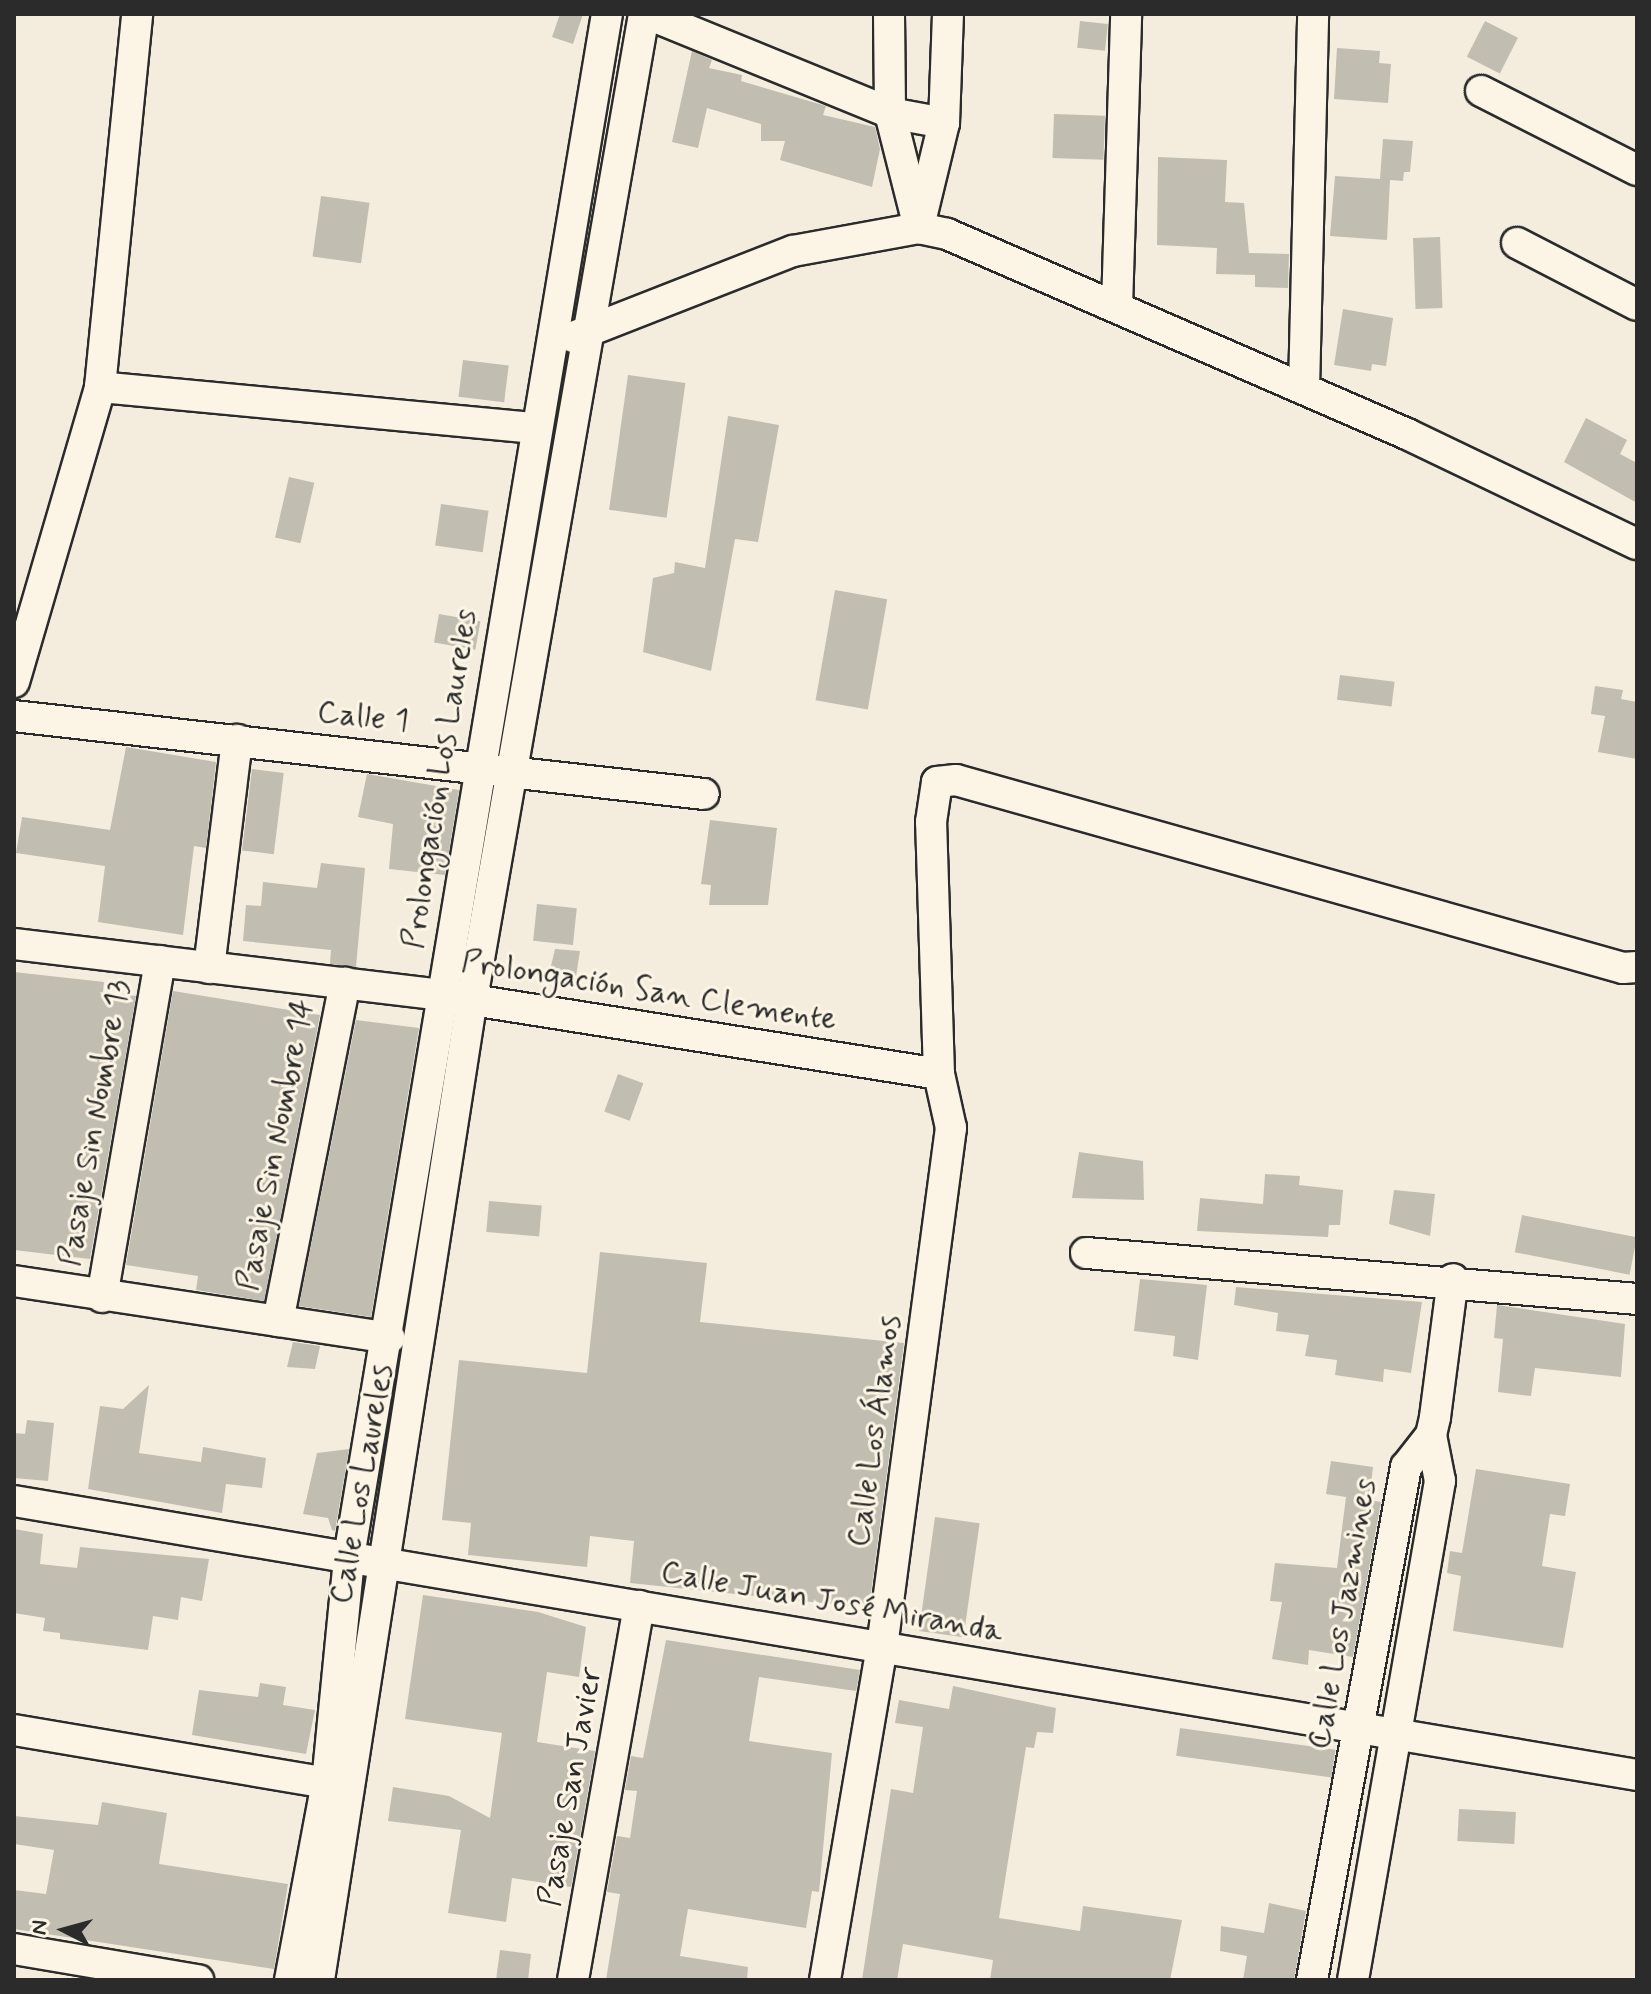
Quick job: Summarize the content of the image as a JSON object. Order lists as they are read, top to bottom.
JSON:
{
  "streets": {
    "street": [
      "Calle 1",
      "Prolongación Los Laureles",
      "Prolongación San Clemente",
      "Pasaje Sin Nombre 13",
      "Pasaje Sin Nombre 14",
      "Calle Los Álamos",
      "Calle Los Laureles",
      "Calle Juan José Miranda",
      "Calle Los Jazmines",
      "Pasaje San Javier"
    ]
  },
  "crossings": [
    ["Calle 1", "Prolongación Los Laureles"],
    ["Prolongación Los Laureles", "Prolongación San Clemente"],
    ["Prolongación Los Laureles", "Calle Los Laureles"],
    ["Prolongación Los Laureles", "Calle Juan José Miranda"],
    ["Prolongación San Clemente", "Pasaje Sin Nombre 13"],
    ["Prolongación San Clemente", "Pasaje Sin Nombre 14"],
    ["Prolongación San Clemente", "Calle Los Álamos"],
    ["Prolongación San Clemente", "Calle Los Laureles"],
    ["Calle Los Álamos", "Calle Juan José Miranda"],
    ["Calle Los Laureles", "Calle Juan José Miranda"],
    ["Calle Juan José Miranda", "Calle Los Jazmines"],
    ["Calle Juan José Miranda", "Pasaje San Javier"]
  ],
  "north": "left"
}
